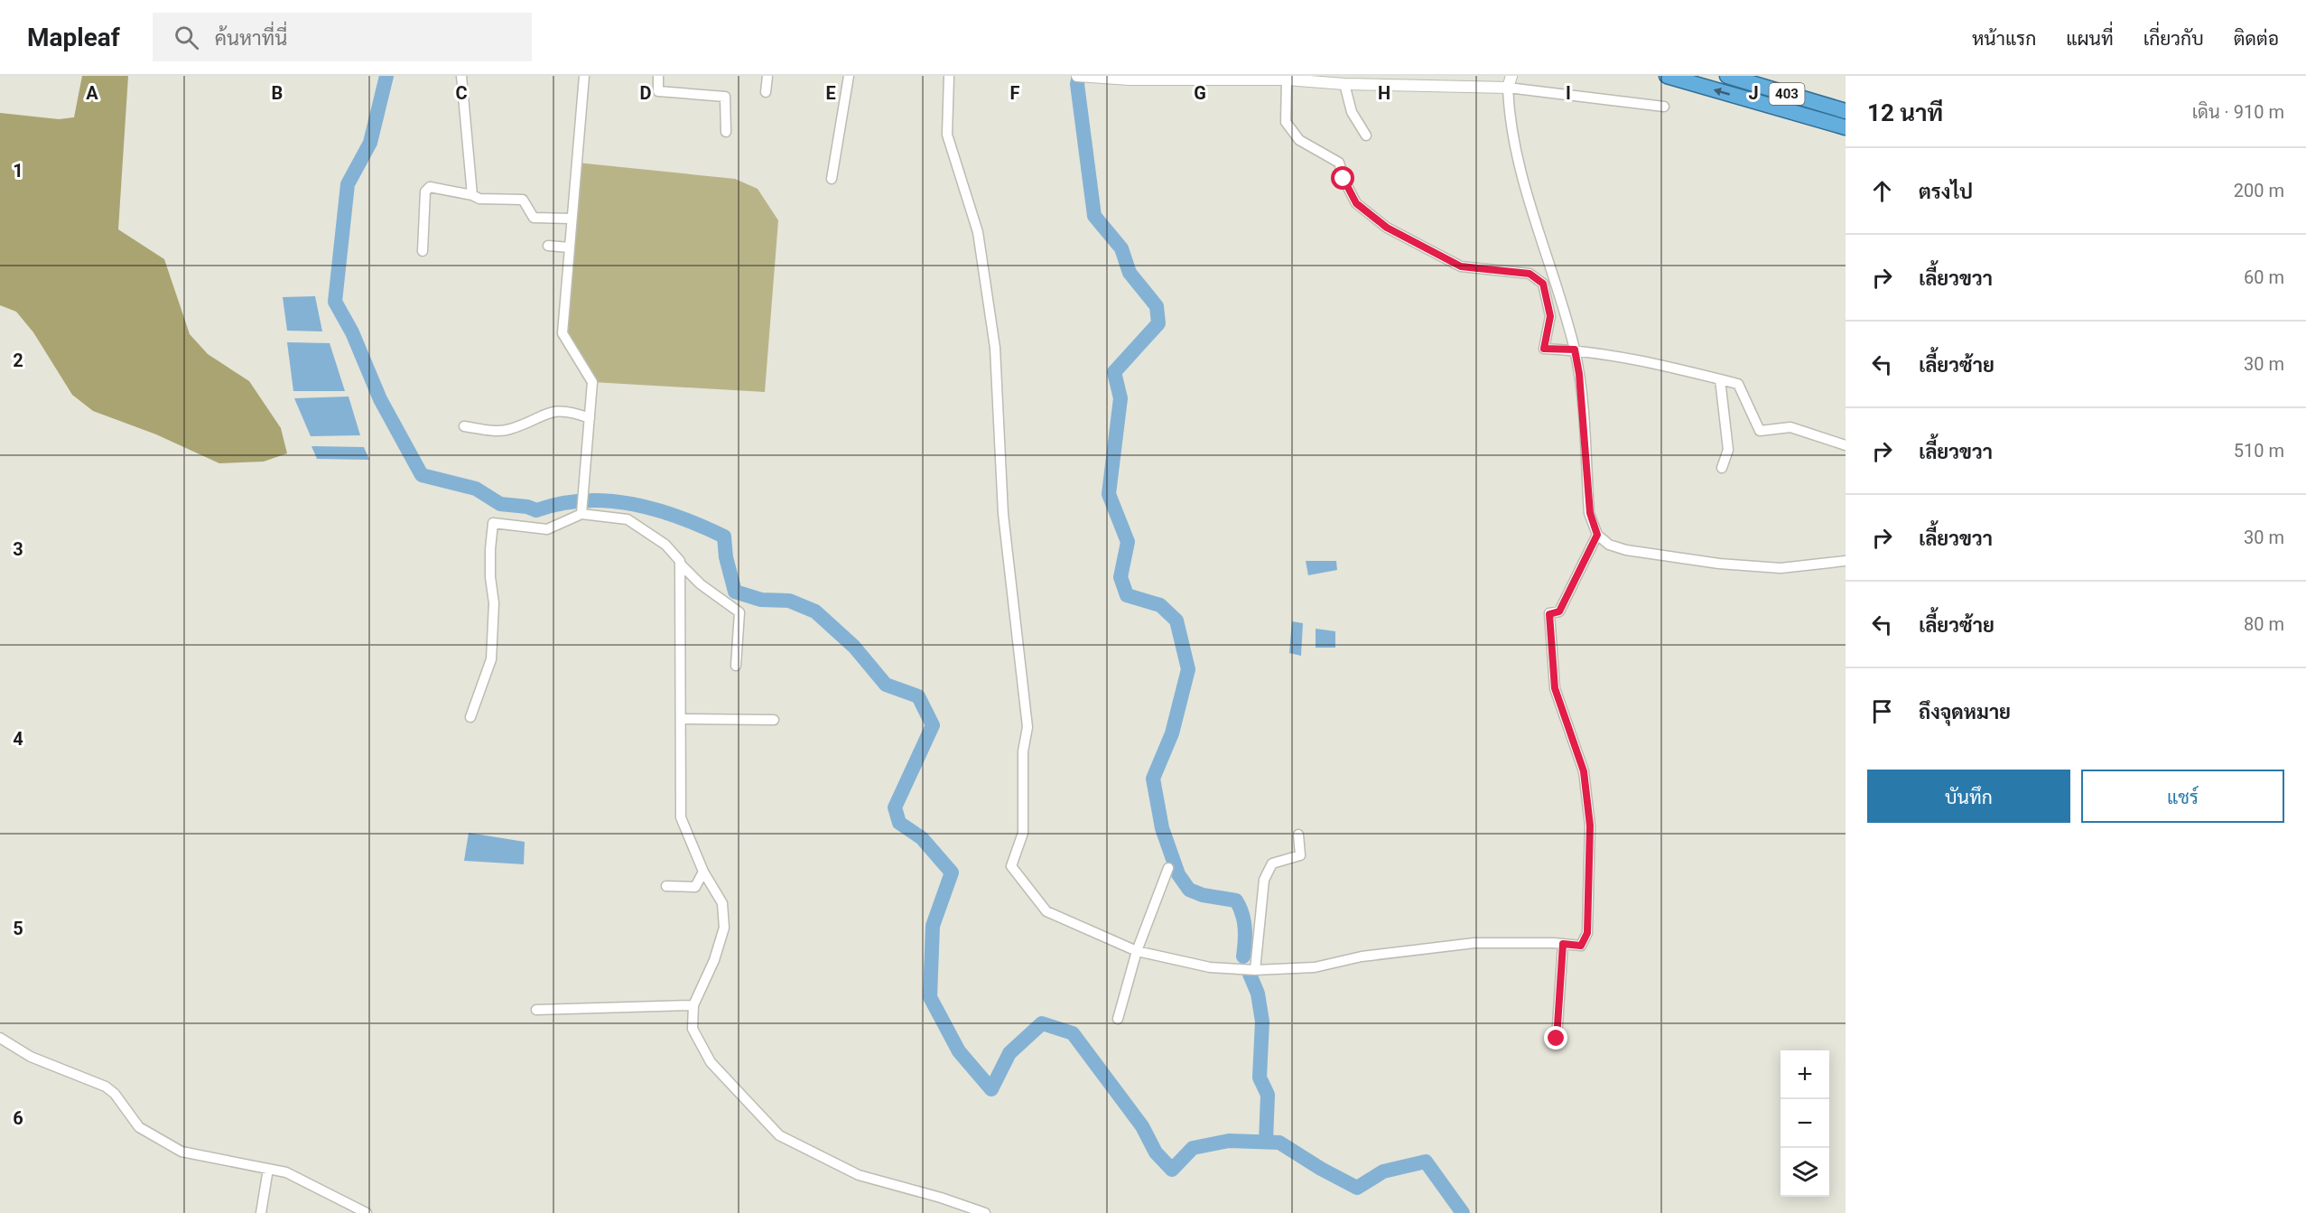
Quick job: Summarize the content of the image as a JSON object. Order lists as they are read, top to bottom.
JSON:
{
  "streets": {
    "highway": ["403"]
  },
  "page": {
    "header": "Mapleaf",
    "search": "ค้นหาที่นี่",
    "nav": [
      "หน้าแรก",
      "แผนที่",
      "เกี่ยวกับ",
      "ติดต่อ"
    ],
    "heading": ["12 นาที", "เดิน · 910 m"],
    "list": [
      ["ตรงไป", "200 m"],
      ["เลี้ยวขวา", "60 m"],
      ["เลี้ยวซ้าย", "30 m"],
      ["เลี้ยวขวา", "510 m"],
      ["เลี้ยวขวา", "30 m"],
      ["เลี้ยวซ้าย", "80 m"],
      "ถึงจุดหมาย"
    ],
    "buttons": ["บันทึก", "แชร์"],
    "map_buttons": ["+", "−"]
  },
  "grid": {
    "columns": [
      "A",
      "B",
      "C",
      "D",
      "E",
      "F",
      "G",
      "H",
      "I",
      "J"
    ],
    "rows": [
      "1",
      "2",
      "3",
      "4",
      "5",
      "6"
    ]
  }
}
